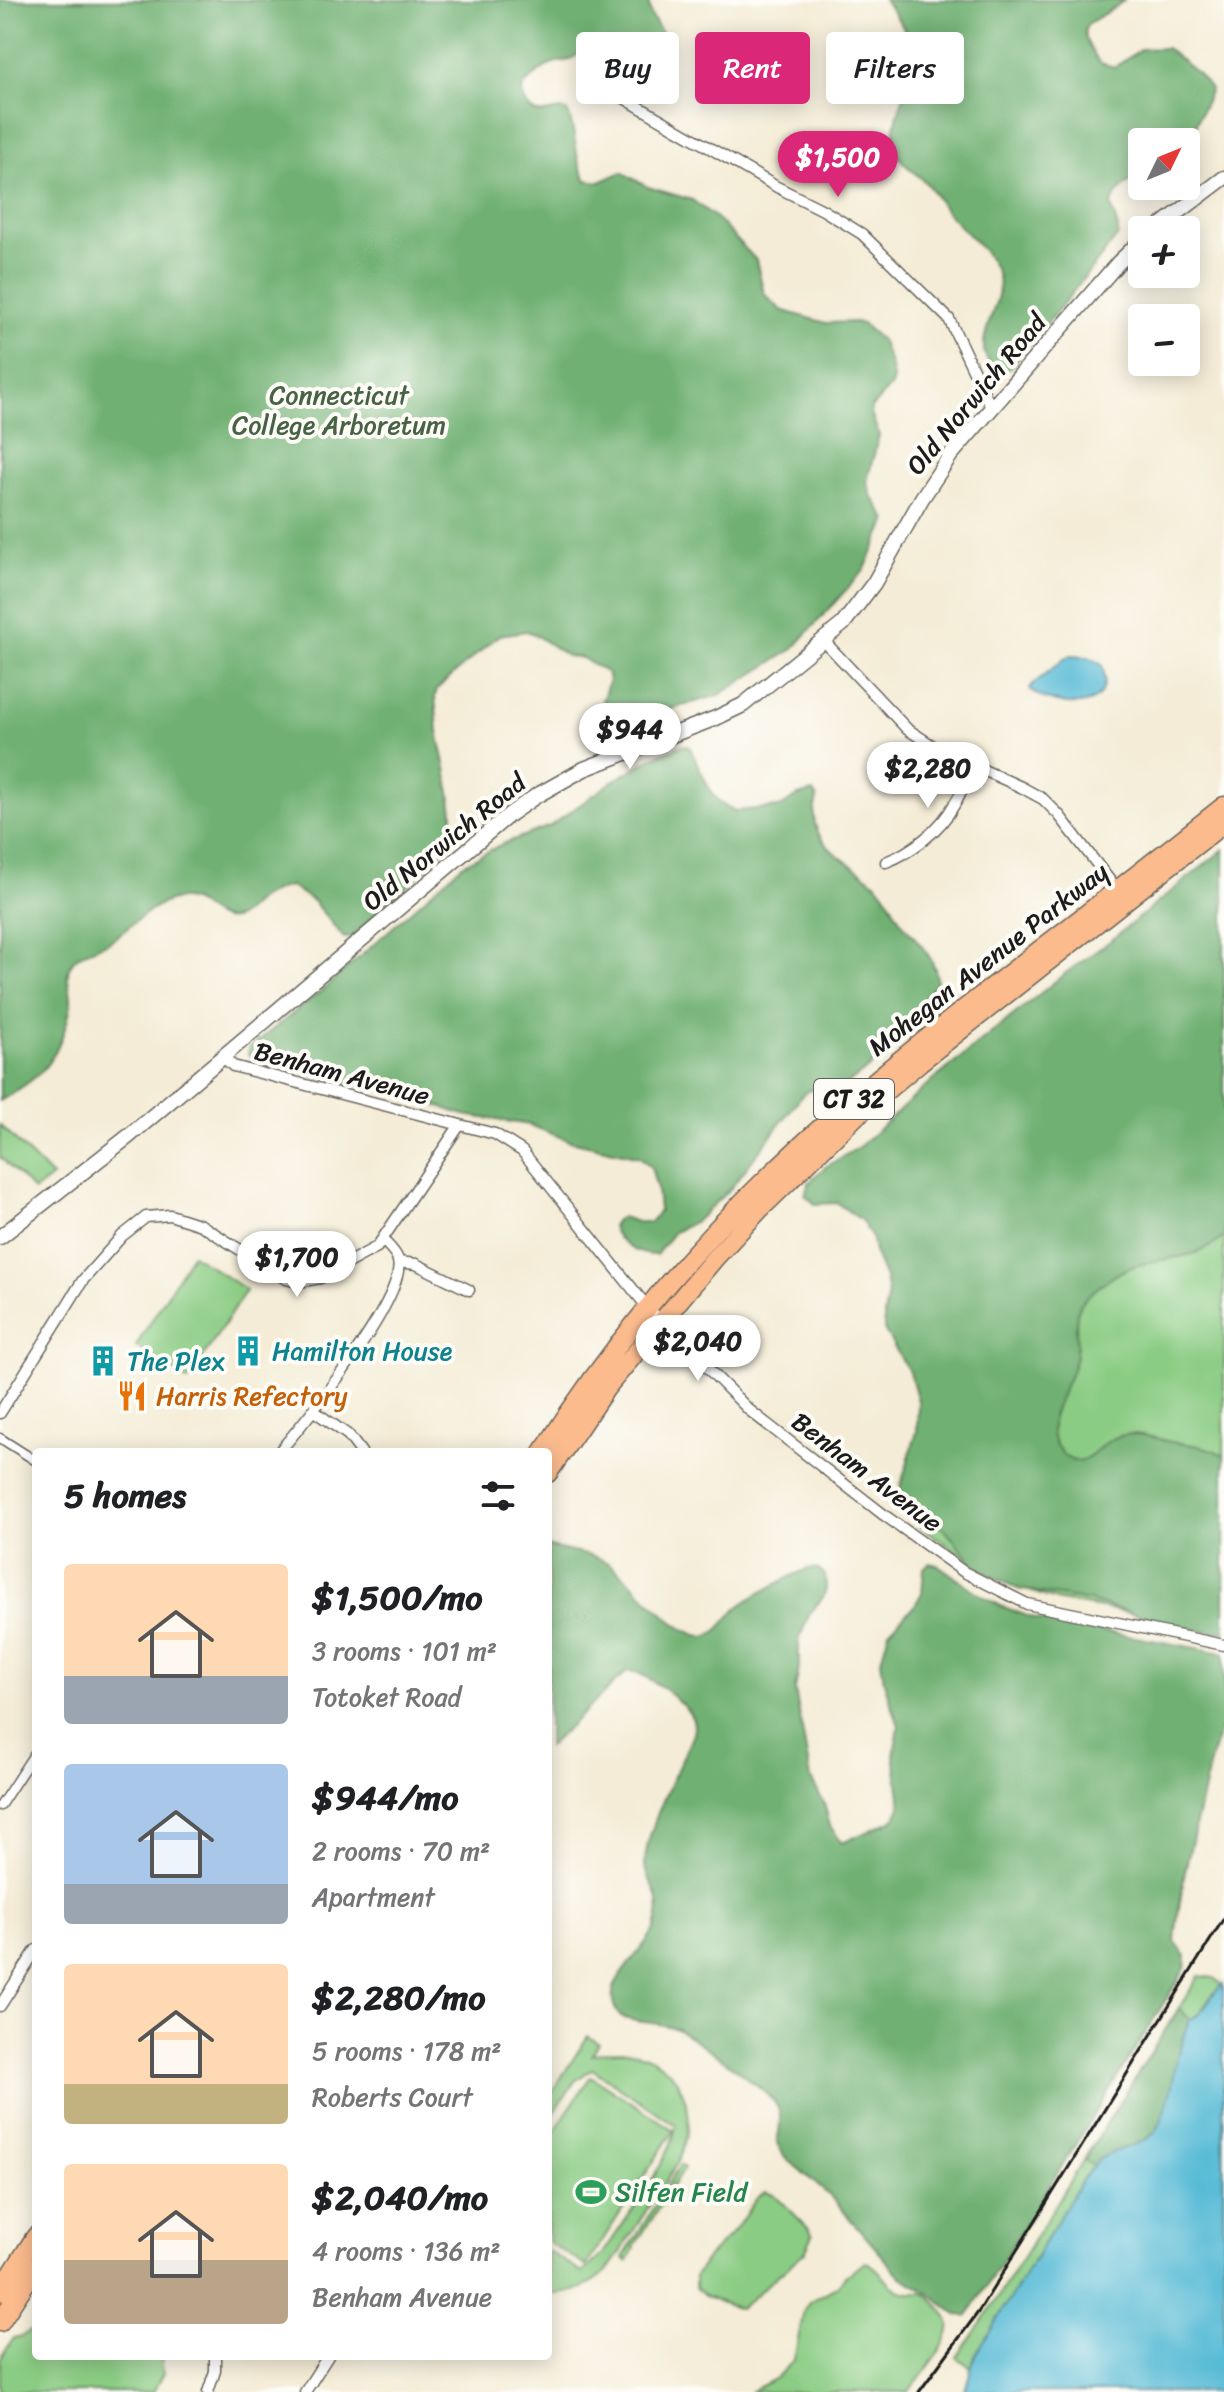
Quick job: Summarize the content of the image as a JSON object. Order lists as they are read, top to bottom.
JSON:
{
  "streets": {
    "highway": ["Mohegan Avenue Parkway", "CT 32"],
    "street": ["Old Norwich Road", "Benham Avenue"]
  },
  "crossings": [
    ["Old Norwich Road", "Benham Avenue"],
    ["Mohegan Avenue Parkway", "Benham Avenue"]
  ],
  "parks": ["Connecticut College Arboretum"],
  "places": {
    "building": ["Hamilton House", "The Plex"],
    "restaurant": ["Harris Refectory"],
    "sports": ["Silfen Field"]
  },
  "north": "top right",
  "page": {
    "chip": ["Buy", "Rent", "Filters"],
    "map_buttons": ["+", "−"],
    "price": [
      "$1,500",
      "$944",
      "$2,280",
      "$1,700",
      "$2,040"
    ],
    "heading": "5 homes",
    "list": [
      {
        "name": "$1,500/mo",
        "note": "3 rooms · 101 m² · Totoket Road"
      },
      {
        "name": "$944/mo",
        "note": "2 rooms · 70 m² · Apartment"
      },
      {
        "name": "$2,280/mo",
        "note": "5 rooms · 178 m² · Roberts Court"
      },
      {
        "name": "$2,040/mo",
        "note": "4 rooms · 136 m² · Benham Avenue"
      }
    ]
  }
}
